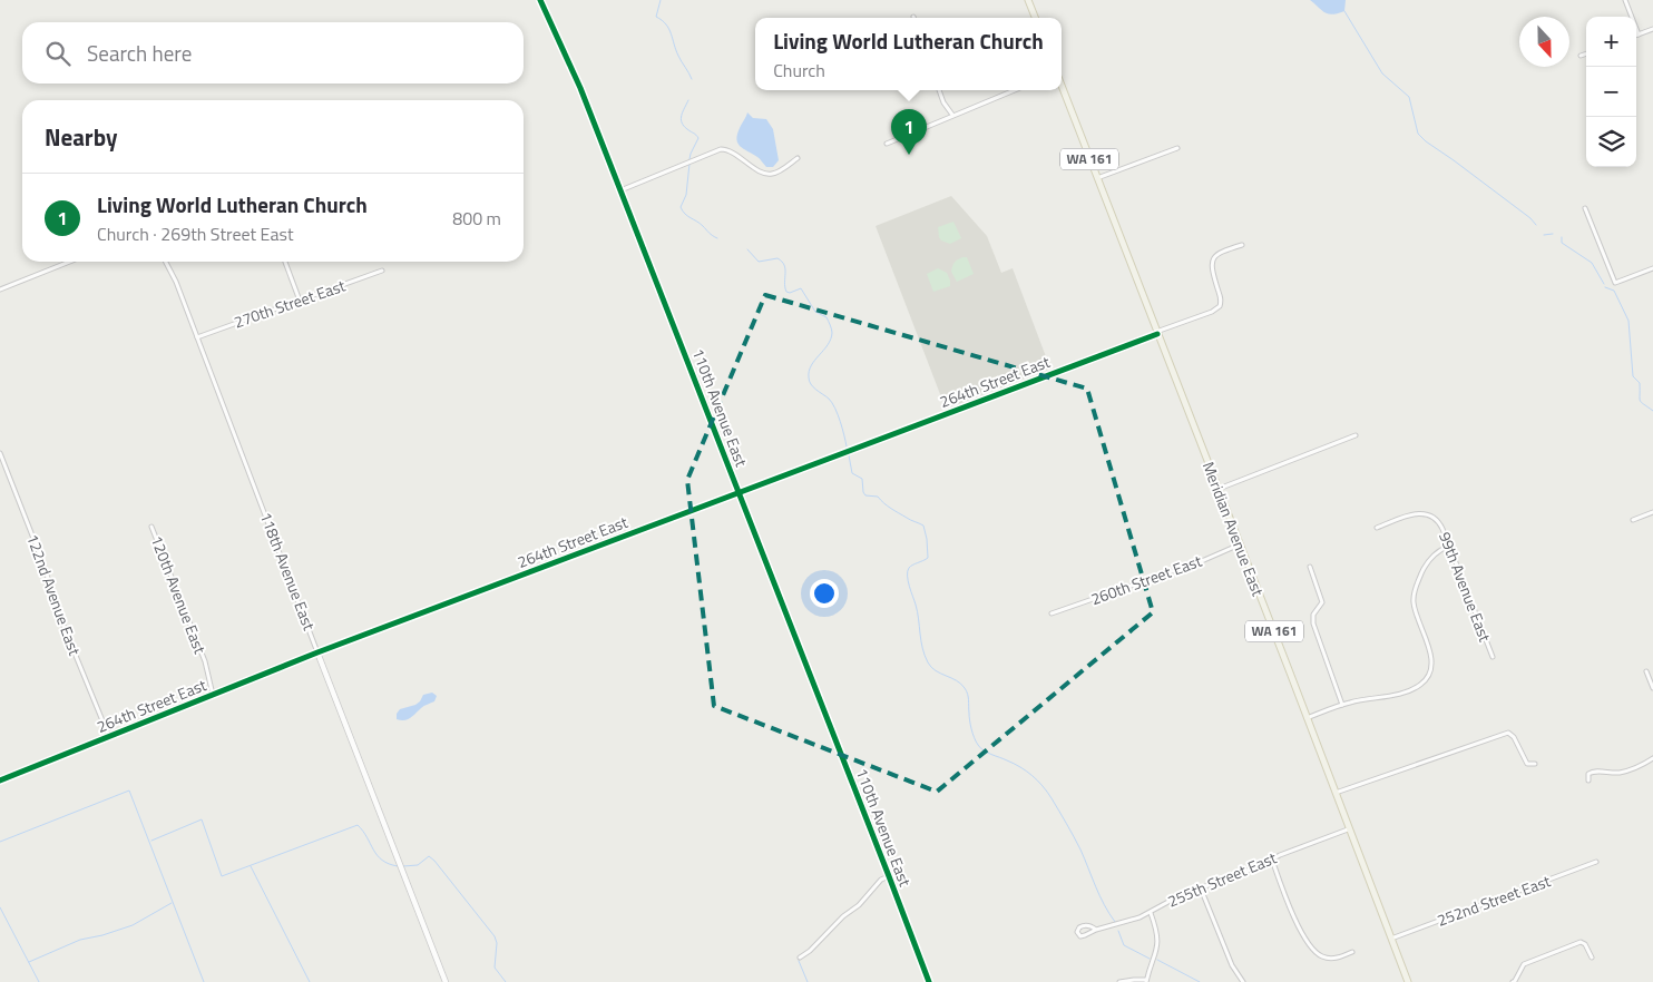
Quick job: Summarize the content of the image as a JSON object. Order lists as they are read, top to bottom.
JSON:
{
  "streets": {
    "main road": ["WA 161", "Meridian Avenue East"],
    "street": [
      "270th Street East",
      "264th Street East",
      "110th Avenue East",
      "118th Avenue East",
      "260th Street East",
      "99th Avenue East",
      "122nd Avenue East",
      "120th Avenue East",
      "255th Street East",
      "252nd Street East"
    ]
  },
  "crossings": [
    ["270th Street East", "118th Avenue East"],
    ["264th Street East", "110th Avenue East"],
    ["264th Street East", "Meridian Avenue East"],
    ["264th Street East", "118th Avenue East"],
    ["264th Street East", "122nd Avenue East"],
    ["264th Street East", "120th Avenue East"],
    ["Meridian Avenue East", "260th Street East"],
    ["Meridian Avenue East", "255th Street East"],
    ["Meridian Avenue East", "252nd Street East"]
  ],
  "north": "bottom",
  "page": {
    "map_buttons": ["+", "−"],
    "popup": ["Living World Lutheran Church", "Church"],
    "search": "Search here",
    "heading": "Nearby",
    "pins": "1",
    "list": [
      {
        "mark": "1",
        "name": "Living World Lutheran Church",
        "note": "Church · 269th Street East",
        "value": "800 m"
      }
    ]
  }
}
